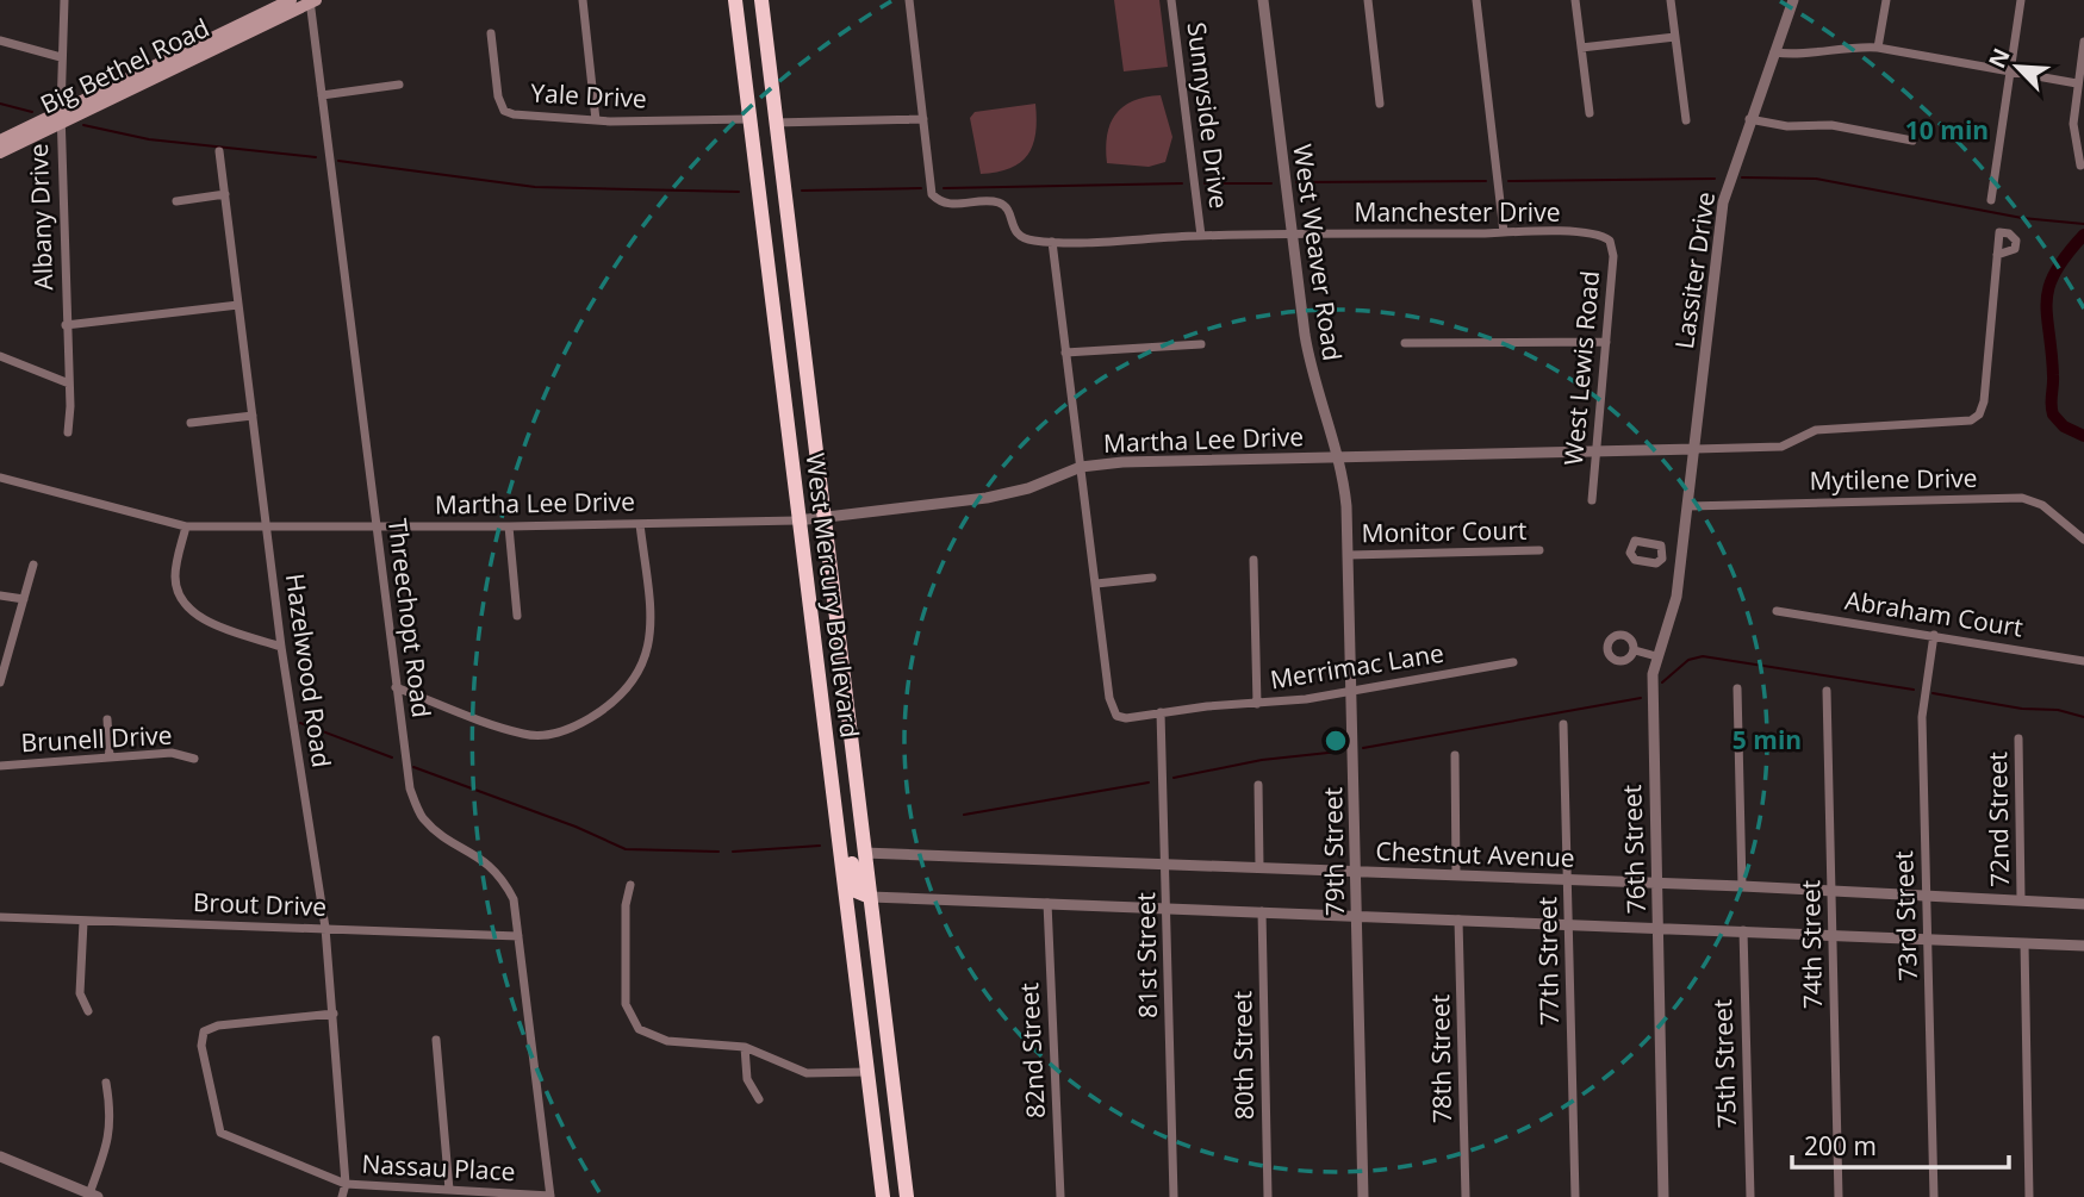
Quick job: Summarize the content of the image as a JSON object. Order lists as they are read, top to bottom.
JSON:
{
  "streets": {
    "highway": ["West Mercury Boulevard"],
    "main road": ["Big Bethel Road"],
    "street": [
      "Yale Drive",
      "Sunnyside Drive",
      "Manchester Drive",
      "Albany Drive",
      "West Weaver Road",
      "Lassiter Drive",
      "West Lewis Road",
      "Martha Lee Drive",
      "Mytilene Drive",
      "Monitor Court",
      "Abraham Court",
      "Threechopt Road",
      "Merrimac Lane",
      "Hazelwood Road",
      "Brunell Drive",
      "72nd Street",
      "76th Street",
      "79th Street",
      "Chestnut Avenue",
      "Brout Drive",
      "73rd Street",
      "74th Street",
      "81st Street",
      "77th Street",
      "82nd Street",
      "80th Street",
      "78th Street",
      "75th Street",
      "Nassau Place"
    ]
  },
  "crossings": [
    ["Big Bethel Road", "Albany Drive"],
    ["Big Bethel Road", "Threechopt Road"],
    ["Yale Drive", "West Mercury Boulevard"],
    ["Sunnyside Drive", "Manchester Drive"],
    ["Manchester Drive", "West Weaver Road"],
    ["Manchester Drive", "West Lewis Road"],
    ["West Weaver Road", "Martha Lee Drive"],
    ["West Weaver Road", "79th Street"],
    ["Lassiter Drive", "Martha Lee Drive"],
    ["Lassiter Drive", "Mytilene Drive"],
    ["Lassiter Drive", "76th Street"],
    ["West Lewis Road", "Martha Lee Drive"],
    ["Martha Lee Drive", "West Mercury Boulevard"],
    ["Martha Lee Drive", "Threechopt Road"],
    ["Martha Lee Drive", "Hazelwood Road"],
    ["Mytilene Drive", "76th Street"],
    ["Monitor Court", "79th Street"],
    ["West Mercury Boulevard", "Chestnut Avenue"],
    ["Abraham Court", "73rd Street"],
    ["Threechopt Road", "Brout Drive"],
    ["Threechopt Road", "Nassau Place"],
    ["Merrimac Lane", "79th Street"],
    ["Merrimac Lane", "81st Street"],
    ["Hazelwood Road", "Brout Drive"],
    ["Hazelwood Road", "Nassau Place"],
    ["72nd Street", "Chestnut Avenue"],
    ["76th Street", "Chestnut Avenue"],
    ["79th Street", "Chestnut Avenue"],
    ["Chestnut Avenue", "73rd Street"],
    ["Chestnut Avenue", "74th Street"],
    ["Chestnut Avenue", "81st Street"],
    ["Chestnut Avenue", "77th Street"]
  ],
  "scale_bar": "200 m",
  "north": "top left",
  "rings": ["10 min", "5 min"]
}
